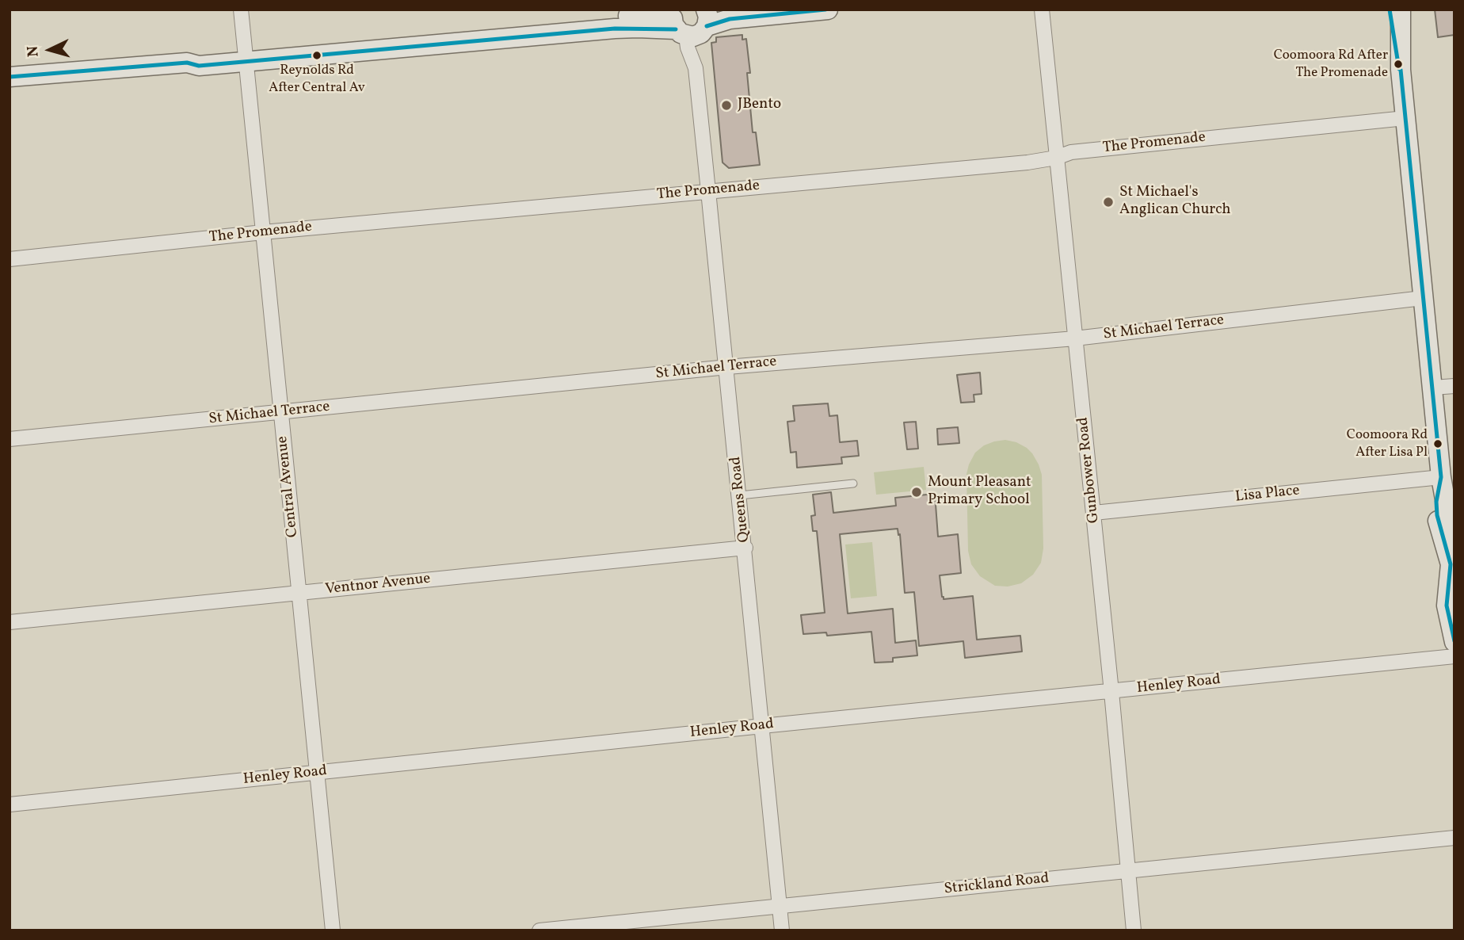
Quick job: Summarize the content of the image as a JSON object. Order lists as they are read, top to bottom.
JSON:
{
  "streets": {
    "street": [
      "The Promenade",
      "St Michael Terrace",
      "Gunbower Road",
      "Central Avenue",
      "Lisa Place",
      "Queens Road",
      "Ventnor Avenue",
      "Henley Road",
      "Strickland Road"
    ]
  },
  "crossings": [
    ["The Promenade", "Gunbower Road"],
    ["The Promenade", "Central Avenue"],
    ["The Promenade", "Queens Road"],
    ["St Michael Terrace", "Gunbower Road"],
    ["St Michael Terrace", "Central Avenue"],
    ["St Michael Terrace", "Queens Road"],
    ["Gunbower Road", "Lisa Place"],
    ["Gunbower Road", "Henley Road"],
    ["Gunbower Road", "Strickland Road"],
    ["Central Avenue", "Ventnor Avenue"],
    ["Central Avenue", "Henley Road"],
    ["Queens Road", "Ventnor Avenue"],
    ["Queens Road", "Henley Road"],
    ["Queens Road", "Strickland Road"]
  ],
  "places": [
    "Reynolds Rd After Central Av",
    "Coomoora Rd After The Promenade",
    "JBento",
    "St Michael's Anglican Church",
    "Coomoora Rd After Lisa Pl",
    "Mount Pleasant Primary School"
  ],
  "north": "left"
}
